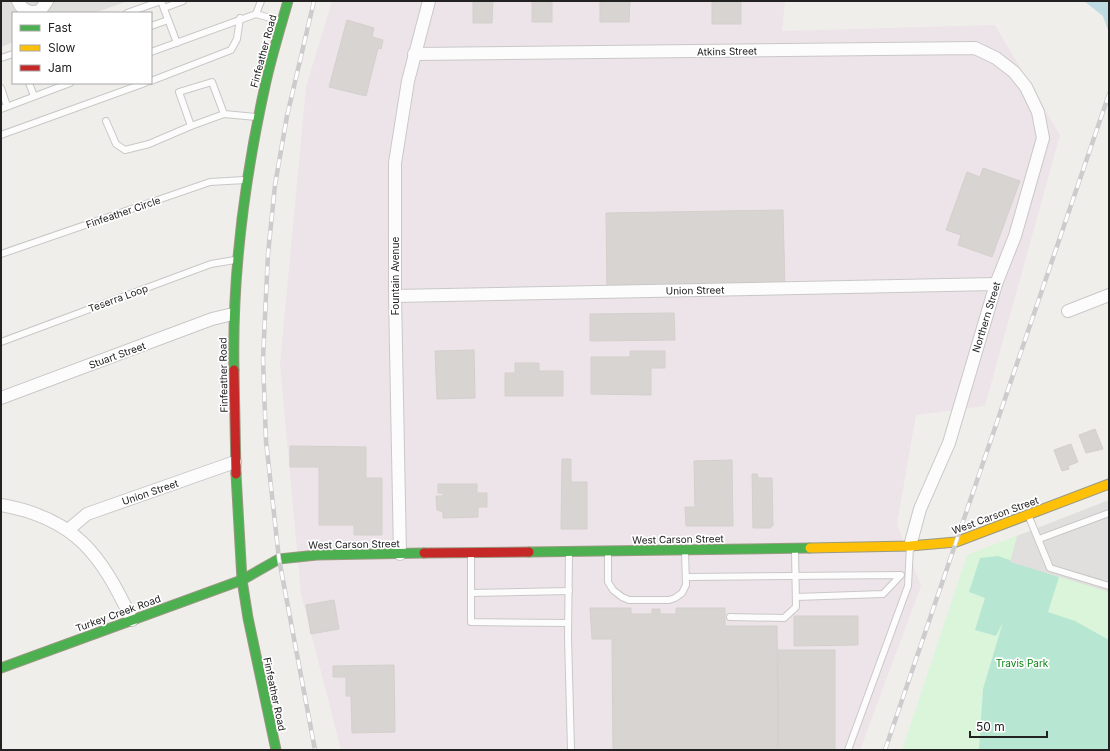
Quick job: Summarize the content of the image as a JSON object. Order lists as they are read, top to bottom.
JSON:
{
  "streets": {
    "street": [
      "Finfeather Road",
      "Atkins Street",
      "Fountain Avenue",
      "Union Street",
      "Northern Street",
      "Stuart Street",
      "West Carson Street",
      "Turkey Creek Road"
    ],
    "lane": ["Finfeather Circle", "Teserra Loop"]
  },
  "crossings": [
    ["Finfeather Road", "Finfeather Circle"],
    ["Finfeather Road", "Union Street"],
    ["Finfeather Road", "Teserra Loop"],
    ["Finfeather Road", "Stuart Street"],
    ["Finfeather Road", "West Carson Street"],
    ["Finfeather Road", "Turkey Creek Road"],
    ["Atkins Street", "Fountain Avenue"],
    ["Atkins Street", "Northern Street"],
    ["Fountain Avenue", "Union Street"],
    ["Fountain Avenue", "West Carson Street"],
    ["Union Street", "Northern Street"],
    ["Northern Street", "West Carson Street"],
    ["West Carson Street", "Turkey Creek Road"]
  ],
  "parks": ["Travis Park"],
  "legend": ["Fast", "Slow", "Jam"],
  "scale_bar": "50 m"
}
